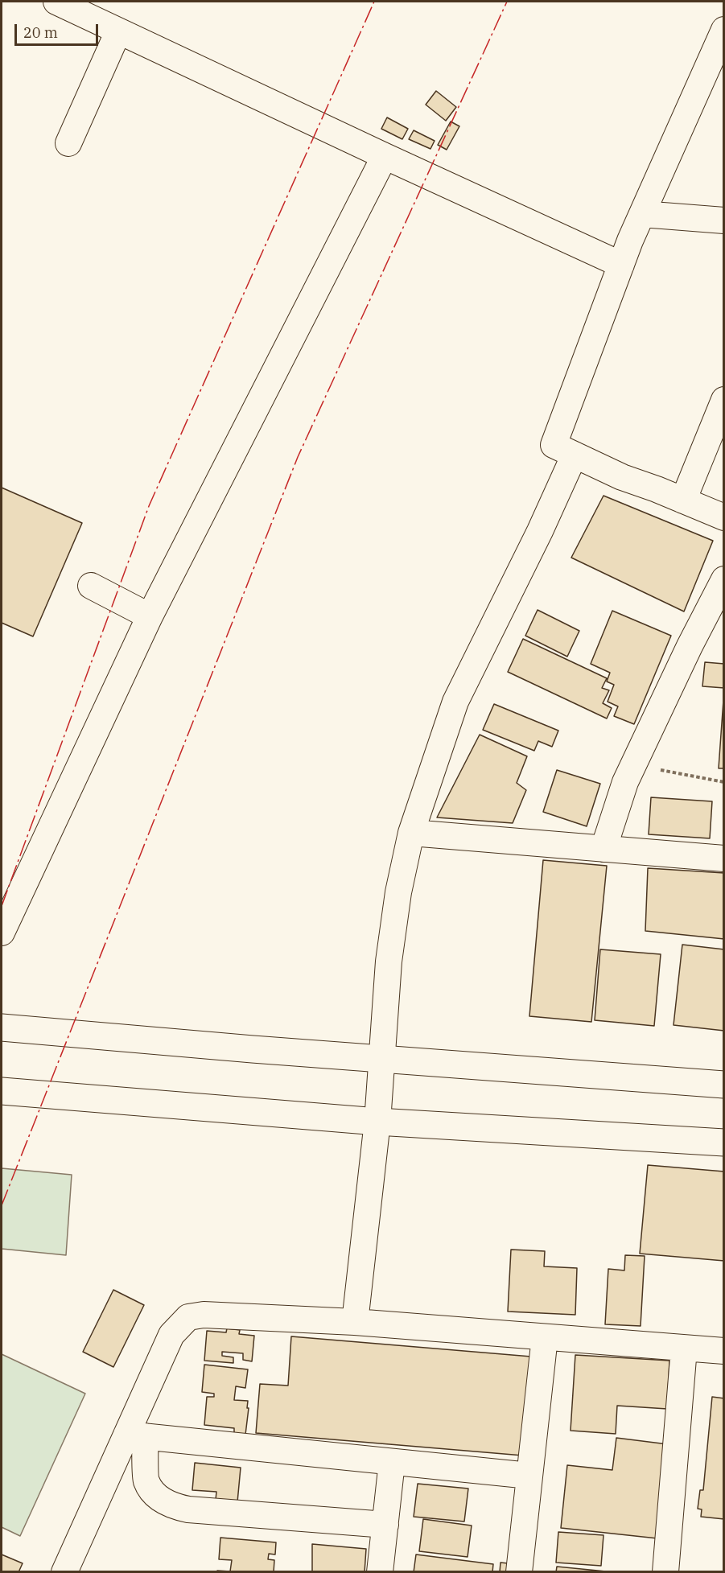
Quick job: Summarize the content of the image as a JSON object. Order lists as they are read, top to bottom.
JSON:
{
  "scale_bar": "20 m"
}
